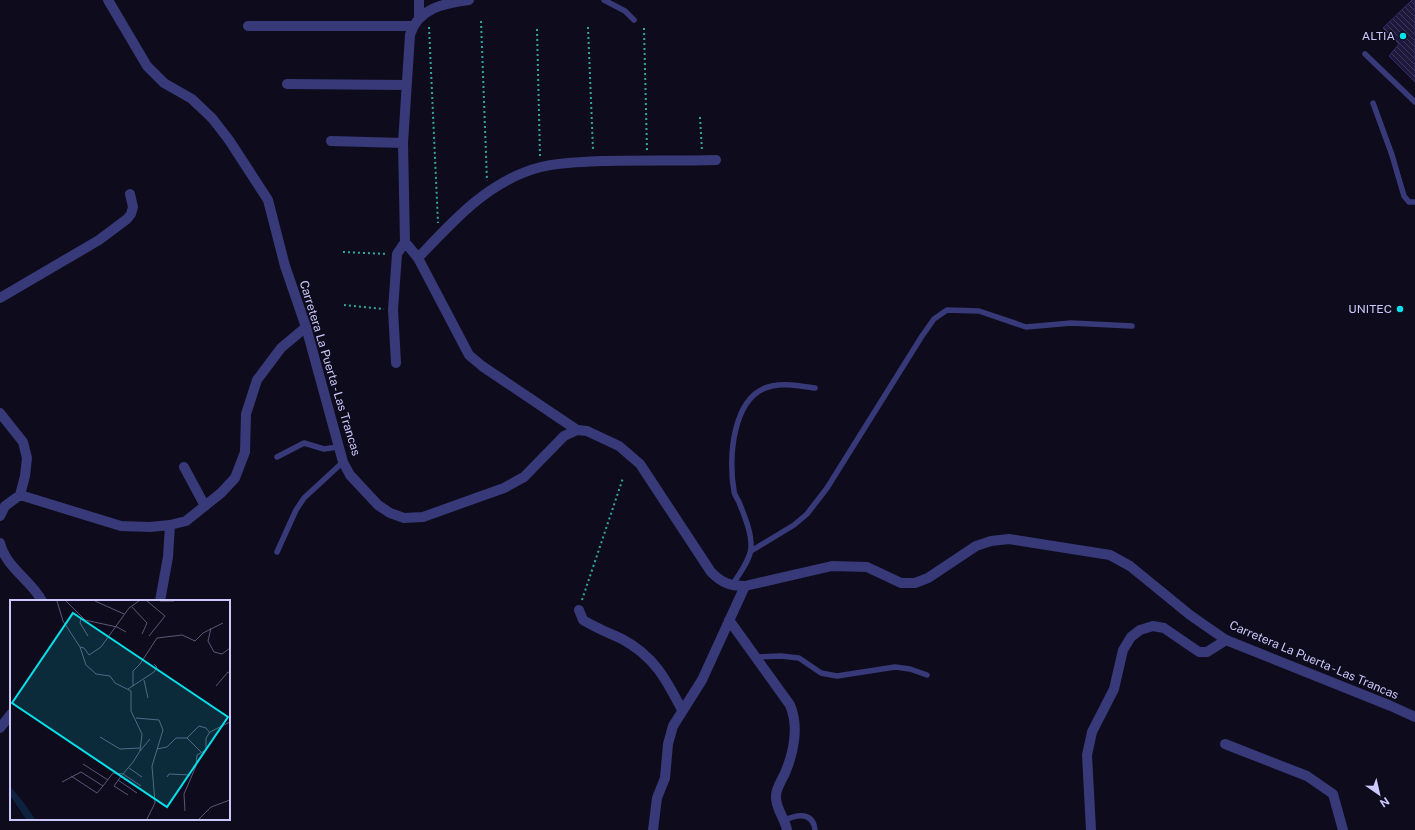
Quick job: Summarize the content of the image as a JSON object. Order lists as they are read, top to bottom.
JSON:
{
  "streets": {
    "street": ["Carretera La Puerta - Las Trancas"]
  },
  "places": ["ALTIA", "UNITEC"],
  "north": "bottom right"
}
